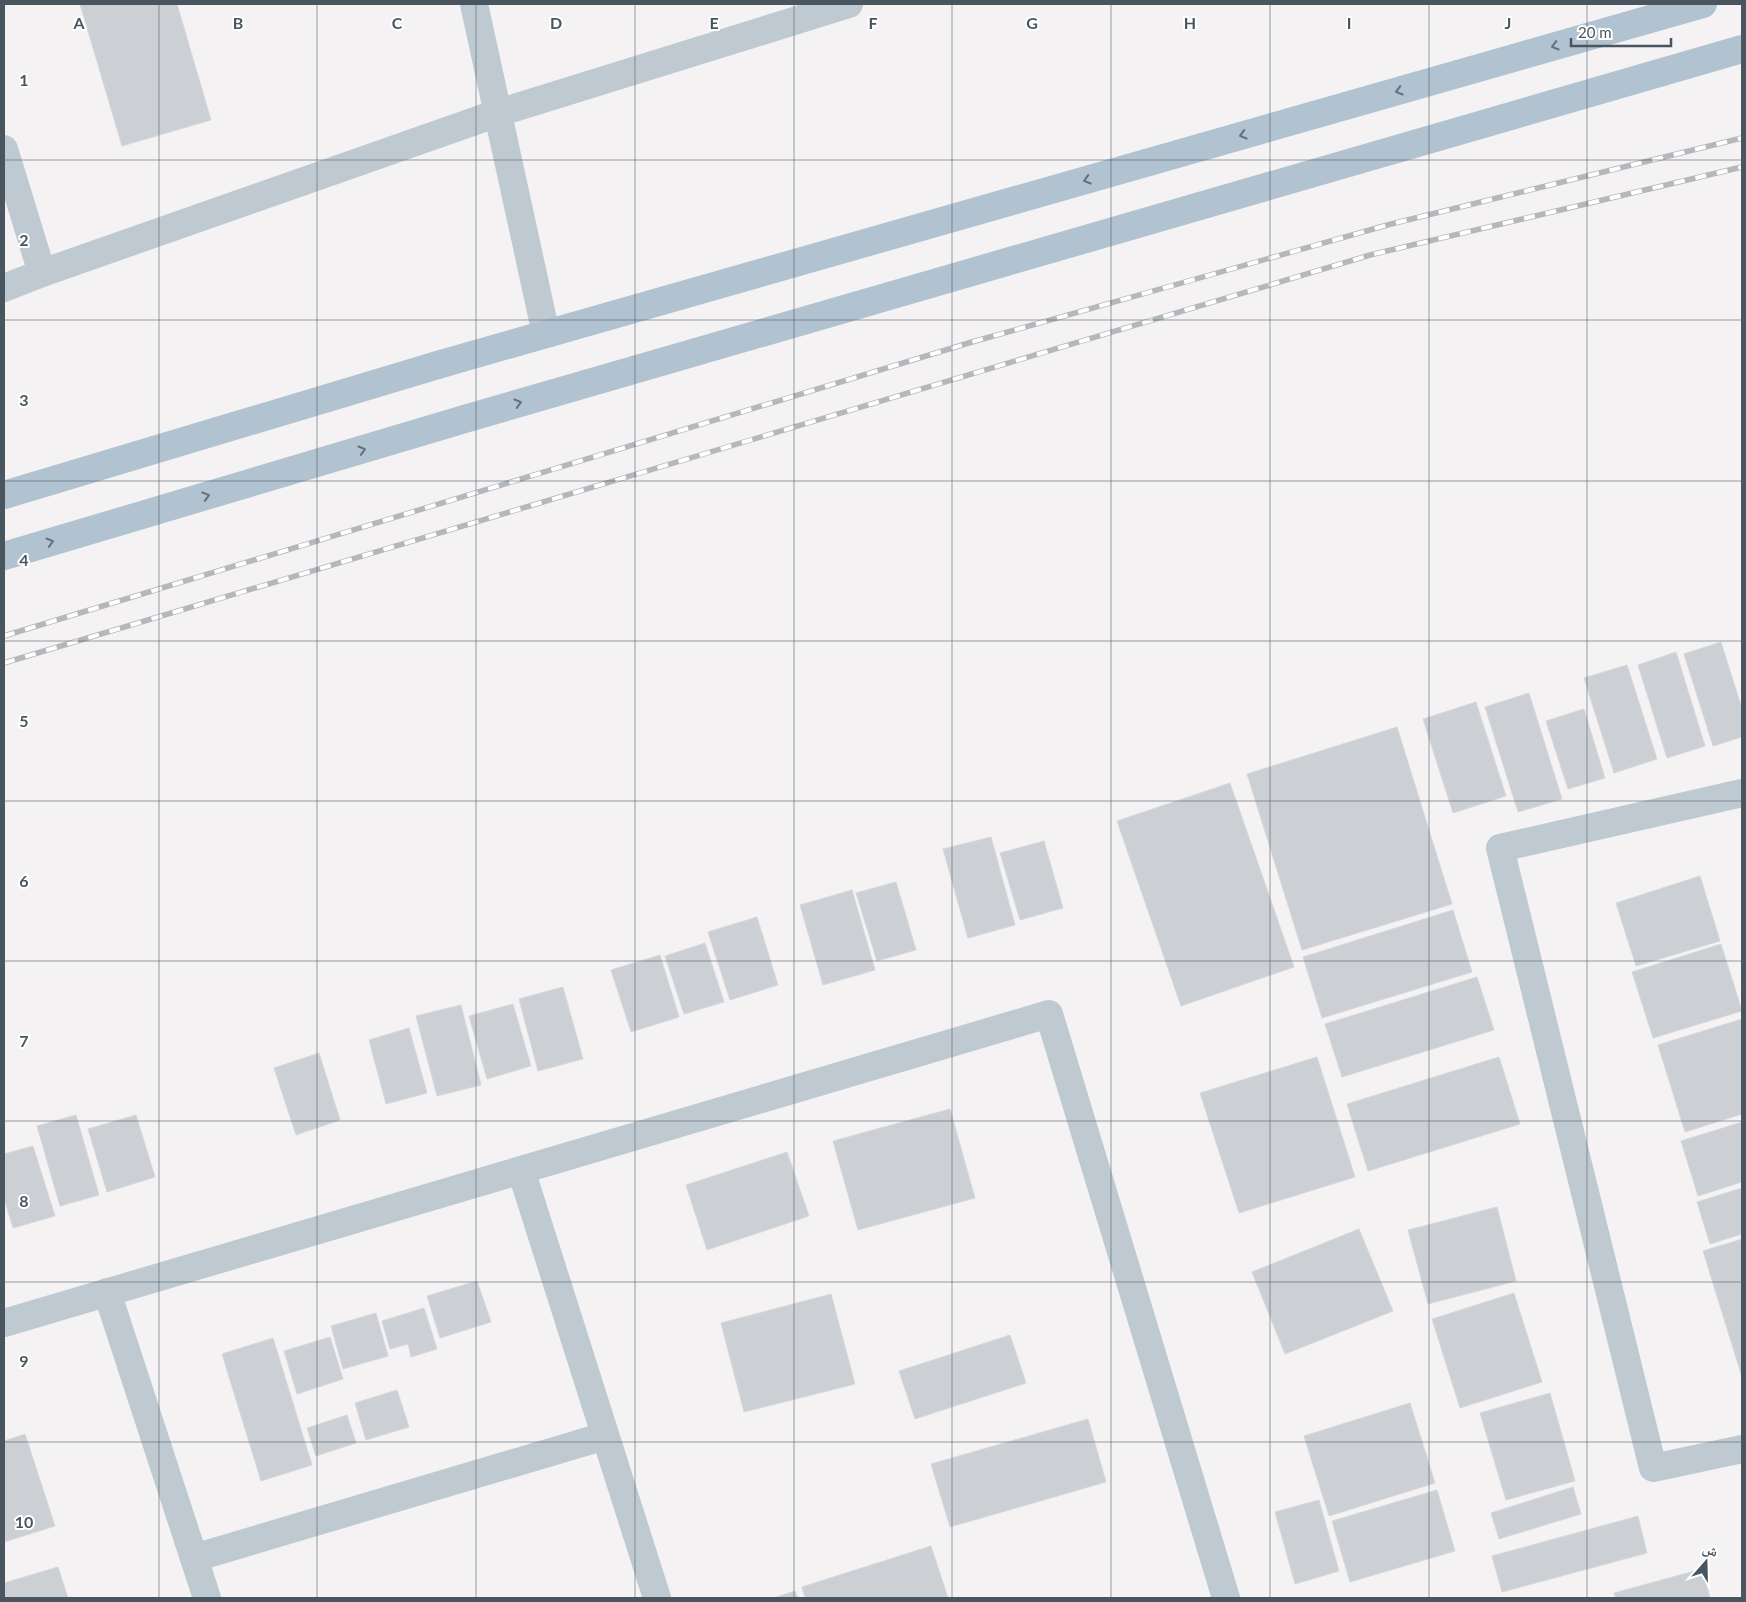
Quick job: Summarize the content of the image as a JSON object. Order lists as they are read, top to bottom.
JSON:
{
  "scale_bar": "20 m",
  "north": "top",
  "grid": {
    "columns": [
      "A",
      "B",
      "C",
      "D",
      "E",
      "F",
      "G",
      "H",
      "I",
      "J"
    ],
    "rows": [
      "1",
      "2",
      "3",
      "4",
      "5",
      "6",
      "7",
      "8",
      "9",
      "10"
    ]
  }
}
